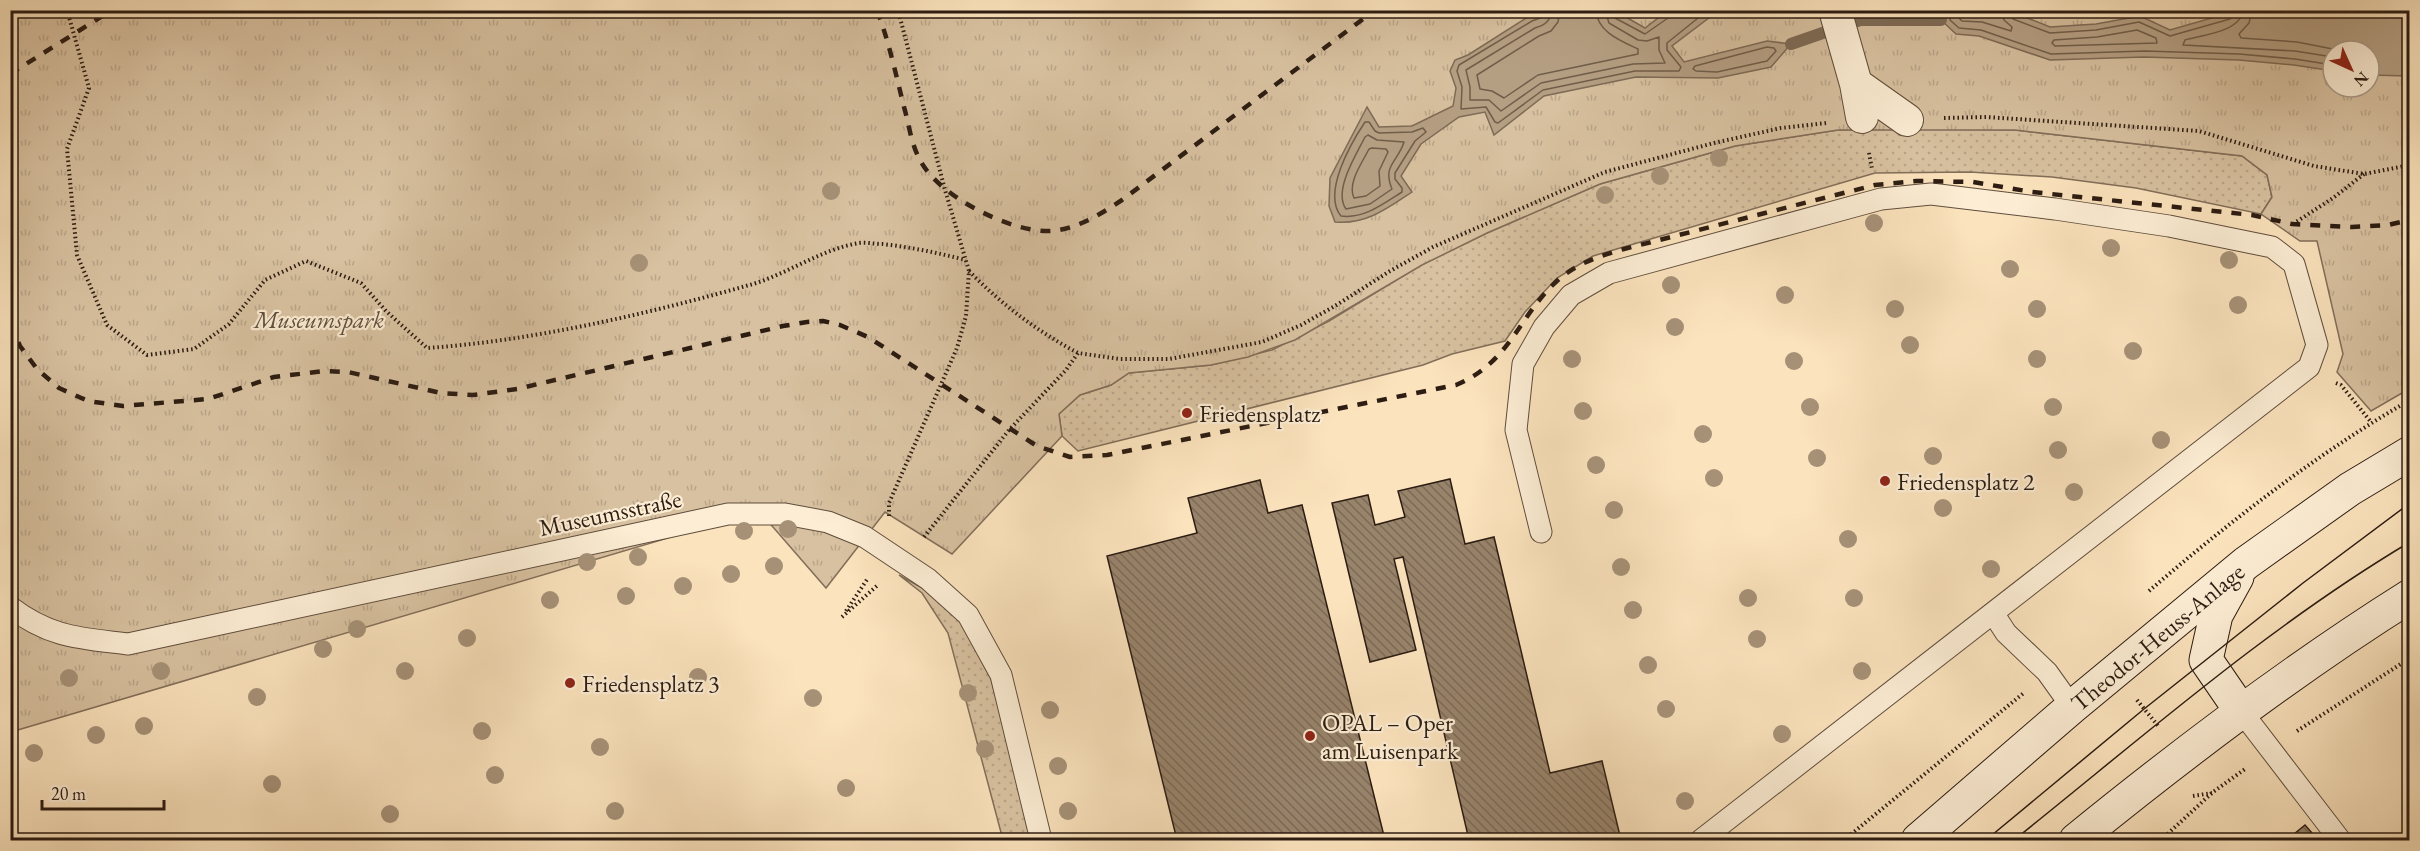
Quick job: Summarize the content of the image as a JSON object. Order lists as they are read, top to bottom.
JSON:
{
  "streets": {
    "main road": ["Theodor-Heuss-Anlage"],
    "lane": ["Museumsstraße"]
  },
  "parks": ["Museumspark"],
  "places": [
    "Friedensplatz",
    "Friedensplatz 2",
    "Friedensplatz 3",
    "OPAL – Oper am Luisenpark"
  ],
  "scale_bar": "20 m",
  "north": "bottom right"
}
